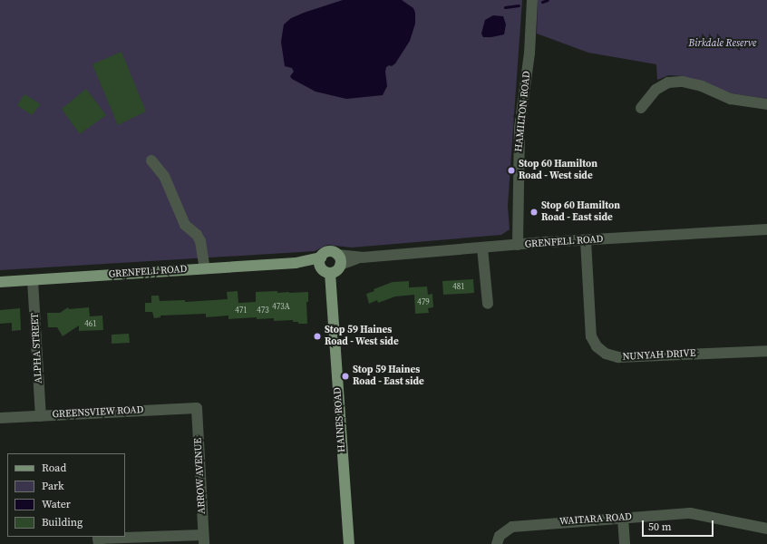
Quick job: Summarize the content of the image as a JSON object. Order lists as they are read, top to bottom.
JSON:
{
  "streets": {
    "main road": ["GRENFELL ROAD", "HAINES ROAD"],
    "street": [
      "HAMILTON ROAD",
      "ALPHA STREET",
      "NUNYAH DRIVE",
      "GREENSVIEW ROAD",
      "ARROW AVENUE",
      "WAITARA ROAD"
    ]
  },
  "crossings": [
    ["HAMILTON ROAD", "GRENFELL ROAD"],
    ["GRENFELL ROAD", "ALPHA STREET"],
    ["GRENFELL ROAD", "NUNYAH DRIVE"],
    ["GRENFELL ROAD", "HAINES ROAD"],
    ["ALPHA STREET", "GREENSVIEW ROAD"],
    ["GREENSVIEW ROAD", "ARROW AVENUE"]
  ],
  "parks": ["Birkdale Reserve"],
  "places": [
    "Stop 60 Hamilton Road - West side",
    "Stop 60 Hamilton Road - East side",
    "Stop 59 Haines Road - West side",
    "Stop 59 Haines Road - East side"
  ],
  "house_numbers": [
    "481",
    "479",
    "473A",
    "471",
    "473",
    "461"
  ],
  "legend": [
    "Road",
    "Park",
    "Water",
    "Building"
  ],
  "scale_bar": "50 m"
}
